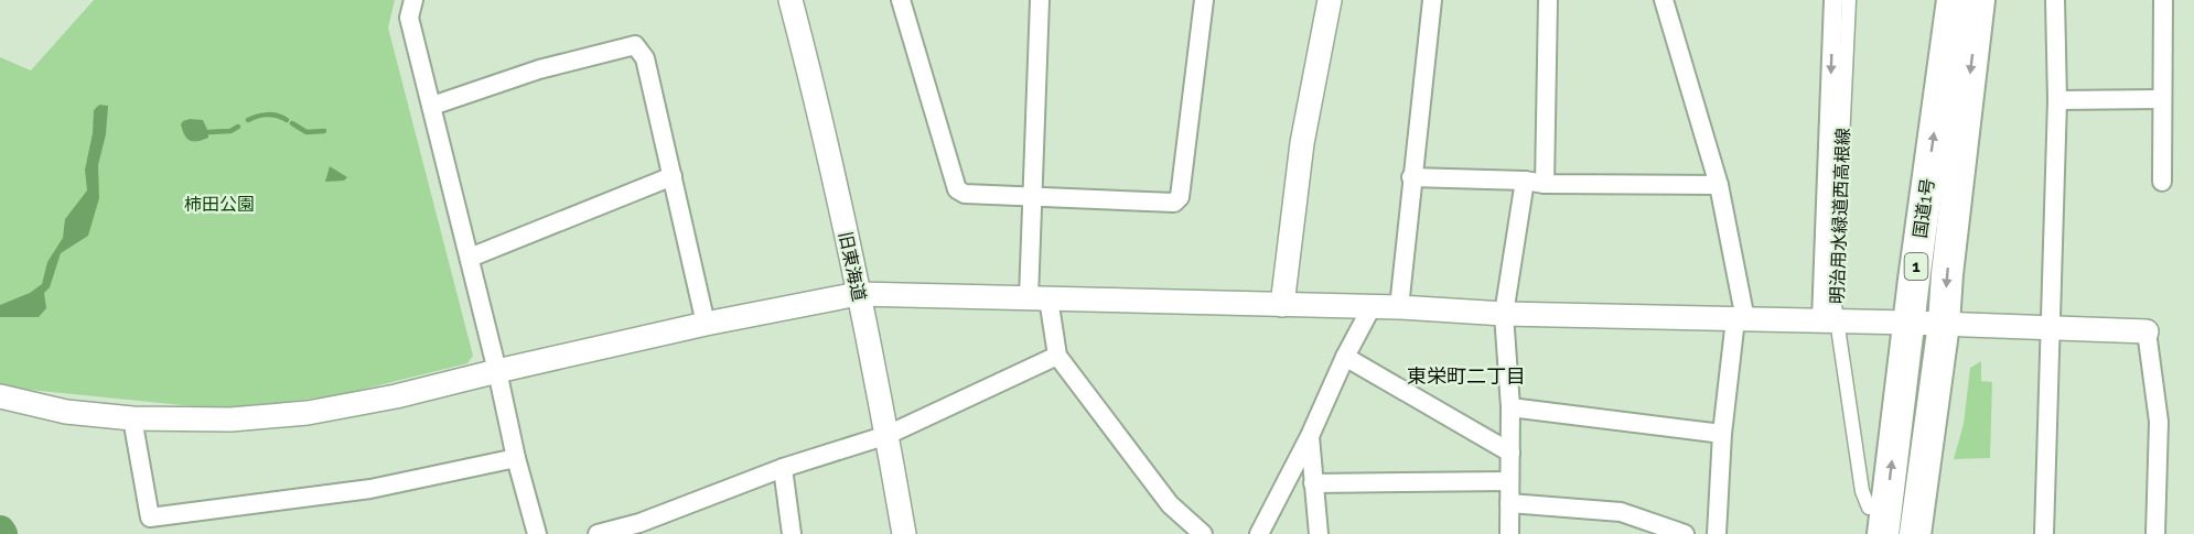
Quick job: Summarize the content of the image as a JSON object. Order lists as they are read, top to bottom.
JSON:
{
  "streets": {
    "highway": ["国道1号", "1"],
    "street": ["明治用水緑道西高根線", "旧東海道"]
  },
  "crossings": [
    ["国道1号", "明治用水緑道西高根線"]
  ],
  "districts": ["東栄町二丁目"],
  "parks": ["柿田公園"]
}
